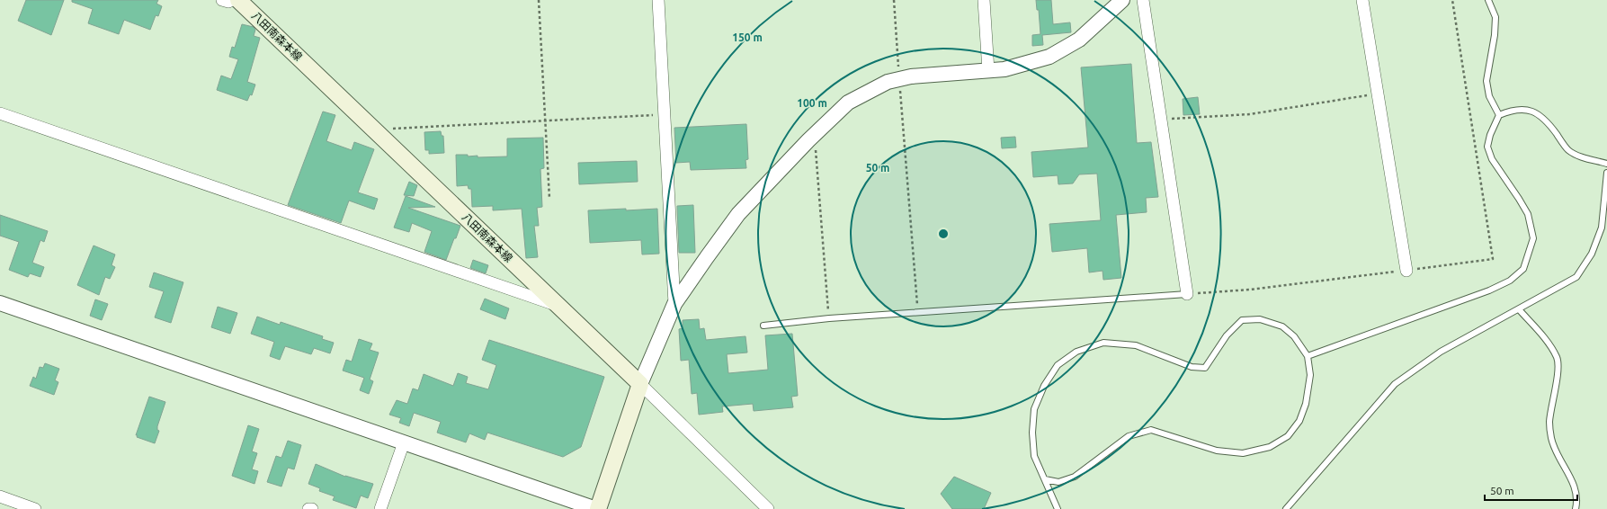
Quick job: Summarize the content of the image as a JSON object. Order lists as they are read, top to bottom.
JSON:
{
  "streets": {
    "main road": ["八田南森本線"]
  },
  "scale_bar": "50 m",
  "rings": ["150 m", "100 m", "50 m"]
}
